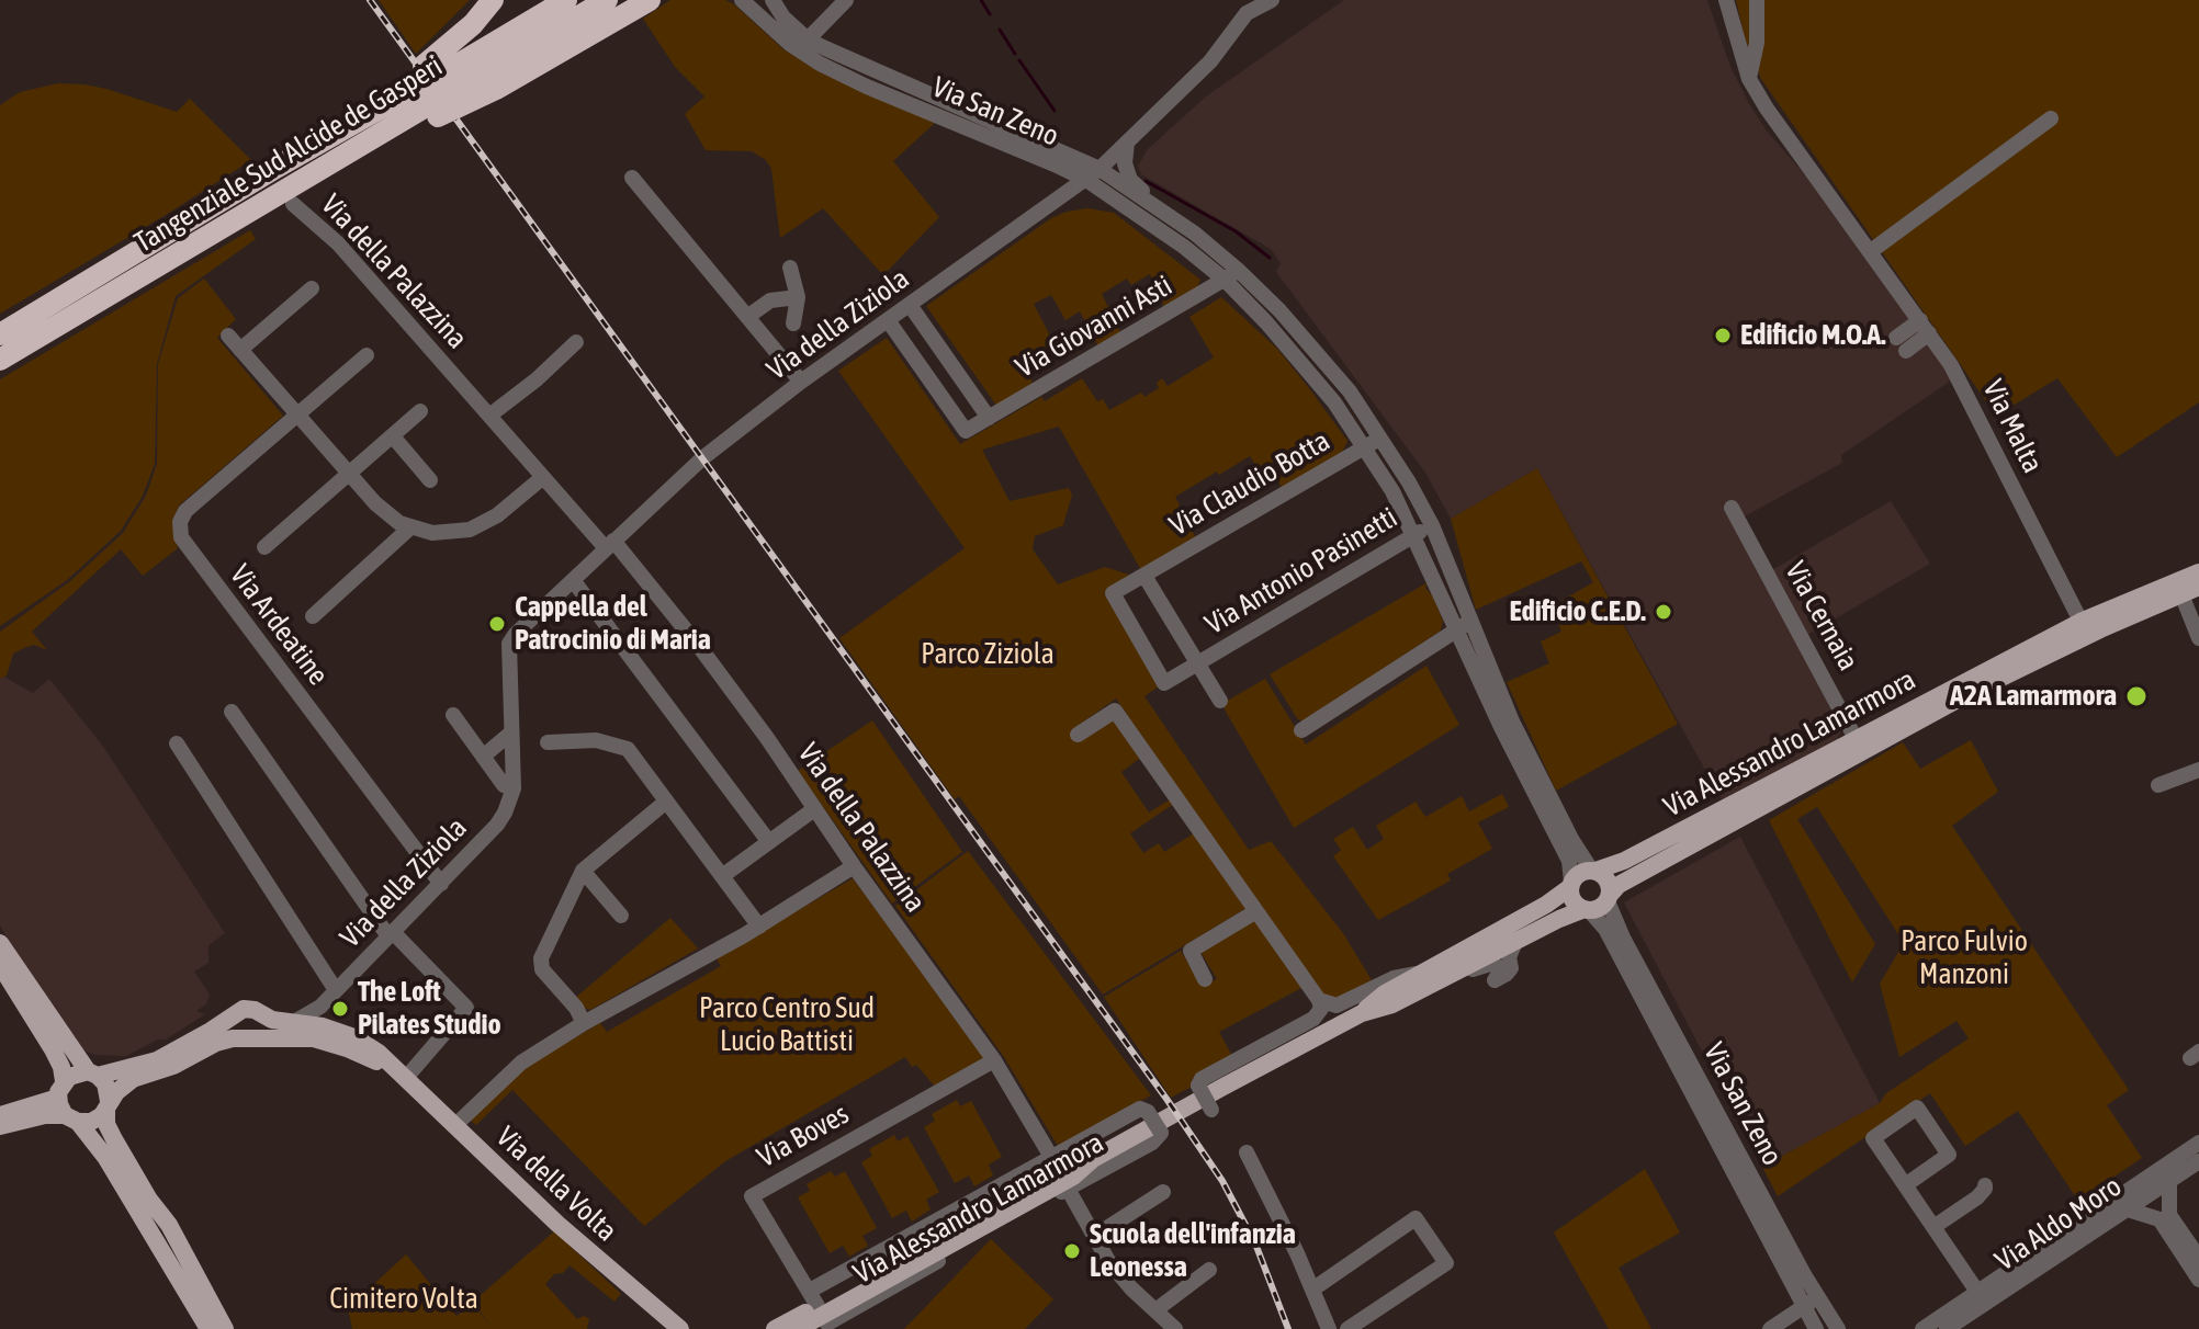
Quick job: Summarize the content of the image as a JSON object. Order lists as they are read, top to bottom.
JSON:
{
  "streets": {
    "highway": ["Tangenziale Sud Alcide de Gasperi"],
    "main road": ["Via Alessandro Lamarmora", "Via della Volta"],
    "street": [
      "Via San Zeno",
      "Via della Palazzina",
      "Via della Ziziola",
      "Via Giovanni Asti",
      "Via Malta",
      "Via Claudio Botta",
      "Via Antonio Pasinetti",
      "Via Cernaia",
      "Via Ardeatine",
      "Via Boves",
      "Via Aldo Moro"
    ]
  },
  "crossings": [
    ["Via San Zeno", "Via della Ziziola"],
    ["Via San Zeno", "Via Giovanni Asti"],
    ["Via San Zeno", "Via Claudio Botta"],
    ["Via San Zeno", "Via Antonio Pasinetti"],
    ["Via San Zeno", "Via Alessandro Lamarmora"],
    ["Tangenziale Sud Alcide de Gasperi", "Via della Palazzina"],
    ["Via della Palazzina", "Via della Ziziola"],
    ["Via della Palazzina", "Via Alessandro Lamarmora"],
    ["Via della Palazzina", "Via Boves"],
    ["Via della Ziziola", "Via Ardeatine"],
    ["Via della Ziziola", "Via della Volta"],
    ["Via Malta", "Via Alessandro Lamarmora"],
    ["Via Claudio Botta", "Via Antonio Pasinetti"],
    ["Via Cernaia", "Via Alessandro Lamarmora"],
    ["Via Alessandro Lamarmora", "Via Boves"]
  ],
  "parks": [
    "Parco Ziziola",
    "Parco Fulvio Manzoni",
    "Parco Centro Sud Lucio Battisti",
    "Cimitero Volta"
  ],
  "places": [
    "Edificio M.O.A.",
    "Edificio C.E.D.",
    "Cappella del Patrocinio di Maria",
    "A2A Lamarmora",
    "The Loft Pilates Studio",
    "Scuola dell'infanzia Leonessa"
  ]
}
